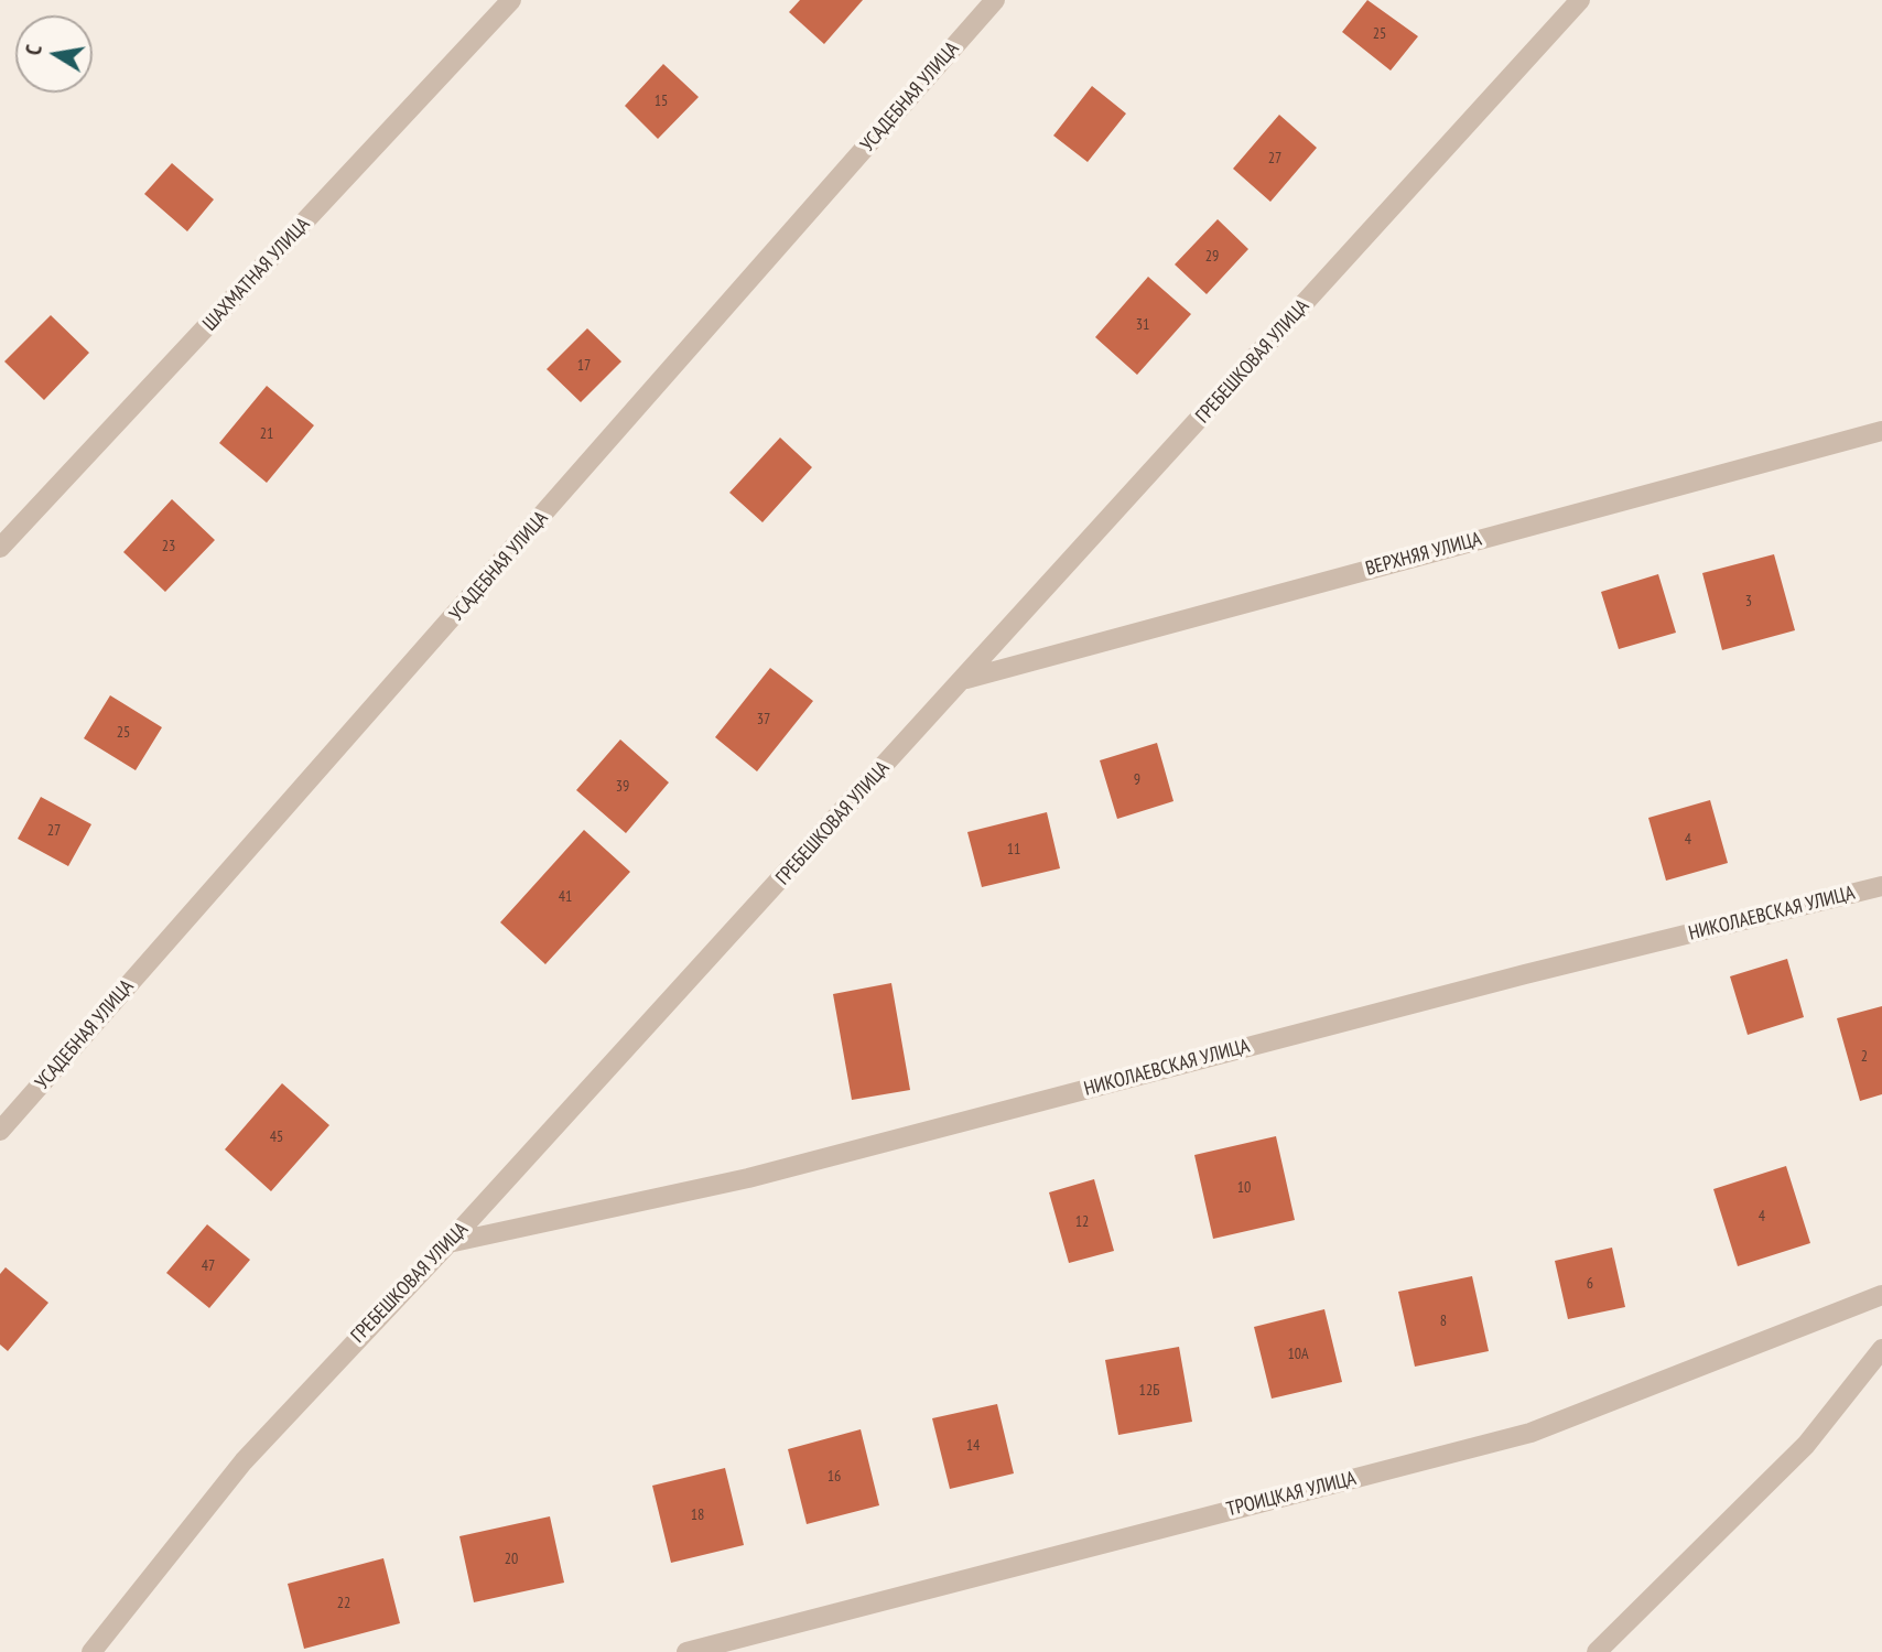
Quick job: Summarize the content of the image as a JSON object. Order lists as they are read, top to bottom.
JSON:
{
  "streets": {
    "street": [
      "УСАДЕБНАЯ УЛИЦА",
      "ШАХМАТНАЯ УЛИЦА",
      "ГРЕБЕШКОВАЯ УЛИЦА",
      "ВЕРХНЯЯ УЛИЦА",
      "НИКОЛАЕВСКАЯ УЛИЦА",
      "ТРОИЦКАЯ УЛИЦА"
    ]
  },
  "crossings": [
    ["ГРЕБЕШКОВАЯ УЛИЦА", "ВЕРХНЯЯ УЛИЦА"],
    ["ГРЕБЕШКОВАЯ УЛИЦА", "НИКОЛАЕВСКАЯ УЛИЦА"]
  ],
  "house_numbers": [
    "25",
    "15",
    "27",
    "29",
    "31",
    "17",
    "21",
    "23",
    "3",
    "37",
    "25",
    "9",
    "39",
    "27",
    "4",
    "11",
    "41",
    "2",
    "45",
    "10",
    "4",
    "12",
    "47",
    "6",
    "8",
    "10А",
    "12Б",
    "14",
    "16",
    "18",
    "20",
    "22"
  ],
  "north": "left"
}
